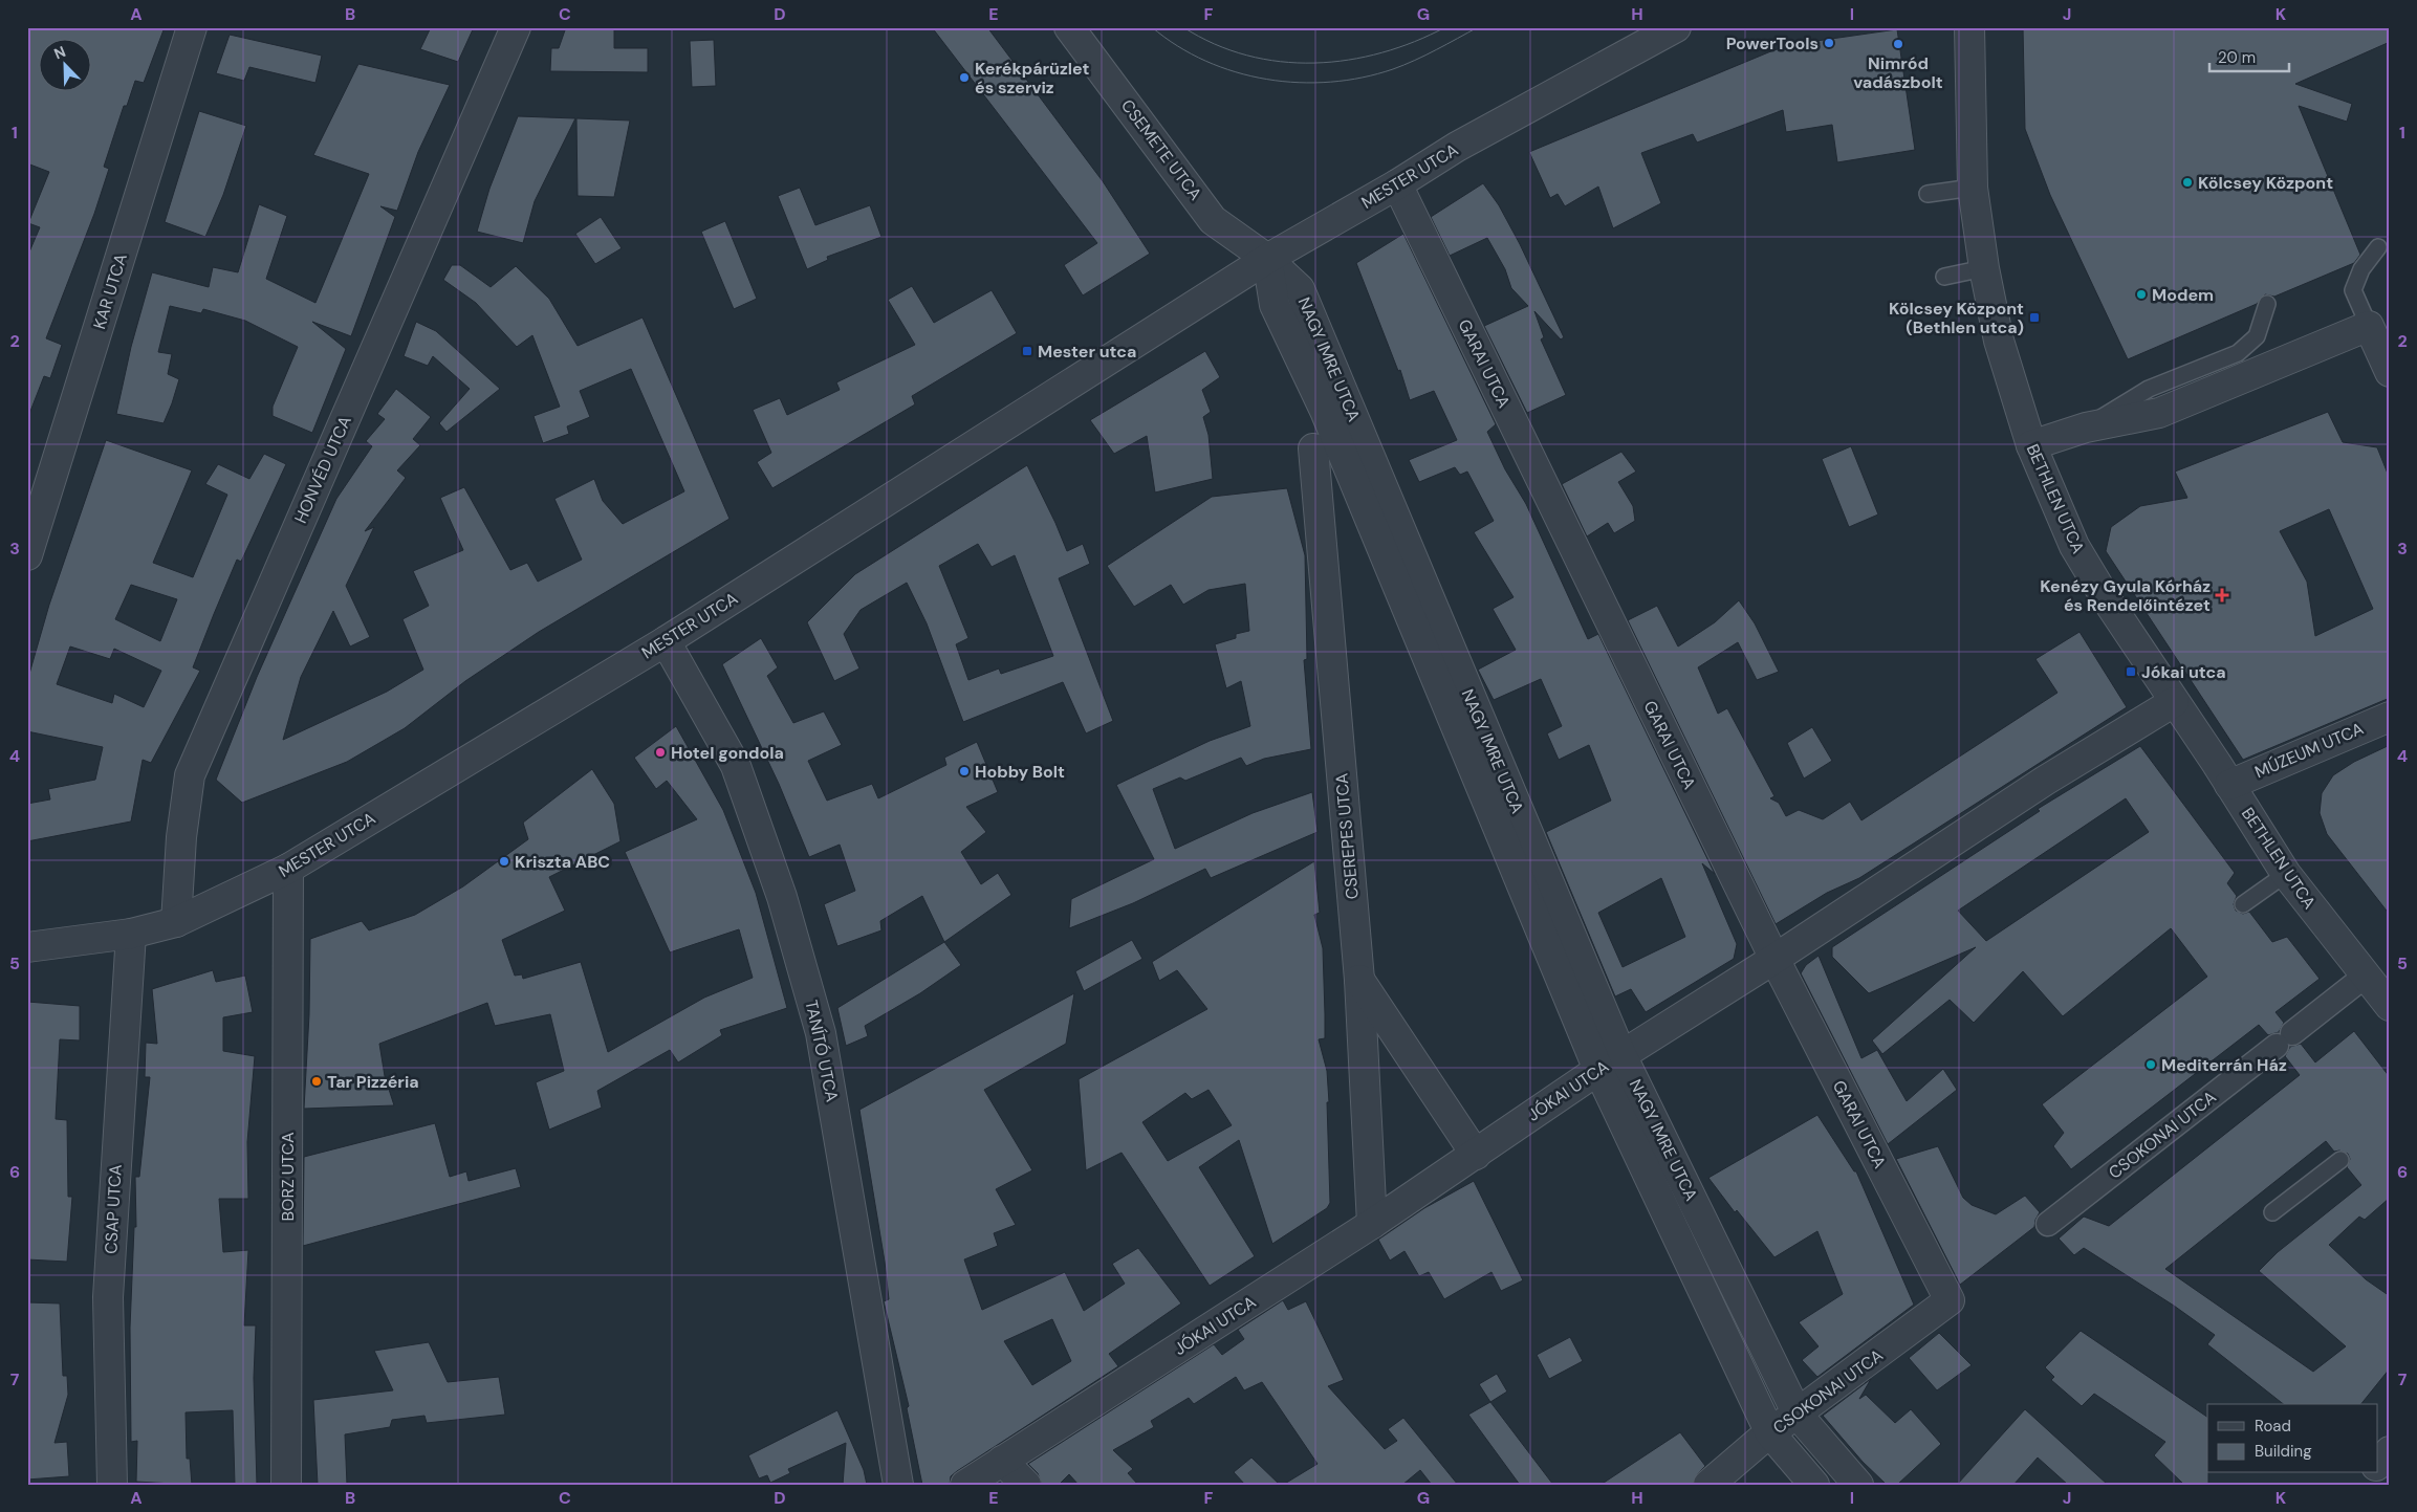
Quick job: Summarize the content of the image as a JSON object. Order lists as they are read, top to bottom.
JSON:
{
  "streets": {
    "street": [
      "CSEMETE UTCA",
      "MESTER UTCA",
      "KAR UTCA",
      "NAGY IMRE UTCA",
      "GARAI UTCA",
      "HONVÉD UTCA",
      "BETHLEN UTCA",
      "MÚZEUM UTCA",
      "CSEREPES UTCA",
      "TANÍTÓ UTCA",
      "JÓKAI UTCA",
      "CSOKONAI UTCA",
      "BORZ UTCA",
      "CSAP UTCA"
    ]
  },
  "crossings": [
    ["CSEMETE UTCA", "MESTER UTCA"],
    ["CSEMETE UTCA", "NAGY IMRE UTCA"],
    ["MESTER UTCA", "NAGY IMRE UTCA"],
    ["MESTER UTCA", "GARAI UTCA"],
    ["MESTER UTCA", "HONVÉD UTCA"],
    ["MESTER UTCA", "TANÍTÓ UTCA"],
    ["MESTER UTCA", "BORZ UTCA"],
    ["MESTER UTCA", "CSAP UTCA"],
    ["NAGY IMRE UTCA", "JÓKAI UTCA"],
    ["NAGY IMRE UTCA", "CSOKONAI UTCA"],
    ["GARAI UTCA", "JÓKAI UTCA"],
    ["GARAI UTCA", "CSOKONAI UTCA"],
    ["BETHLEN UTCA", "MÚZEUM UTCA"],
    ["BETHLEN UTCA", "JÓKAI UTCA"],
    ["BETHLEN UTCA", "CSOKONAI UTCA"],
    ["CSEREPES UTCA", "JÓKAI UTCA"]
  ],
  "places": {
    "other": [
      "PowerTools",
      "Nimród vadászbolt",
      "Kerékpárüzlet és szerviz",
      "Kölcsey Központ",
      "Modem",
      "Hotel gondola",
      "Hobby Bolt",
      "Kriszta ABC",
      "Mediterrán Ház",
      "Tar Pizzéria"
    ],
    "transit": ["Kölcsey Központ (Bethlen utca)", "Mester utca", "Jókai utca"],
    "health": ["Kenézy Gyula Kórház és Rendelőintézet"]
  },
  "legend": ["Road", "Building"],
  "scale_bar": "20 m",
  "north": "top left",
  "grid": {
    "columns": [
      "A",
      "B",
      "C",
      "D",
      "E",
      "F",
      "G",
      "H",
      "I",
      "J",
      "K"
    ],
    "rows": [
      "1",
      "2",
      "3",
      "4",
      "5",
      "6",
      "7"
    ]
  }
}
